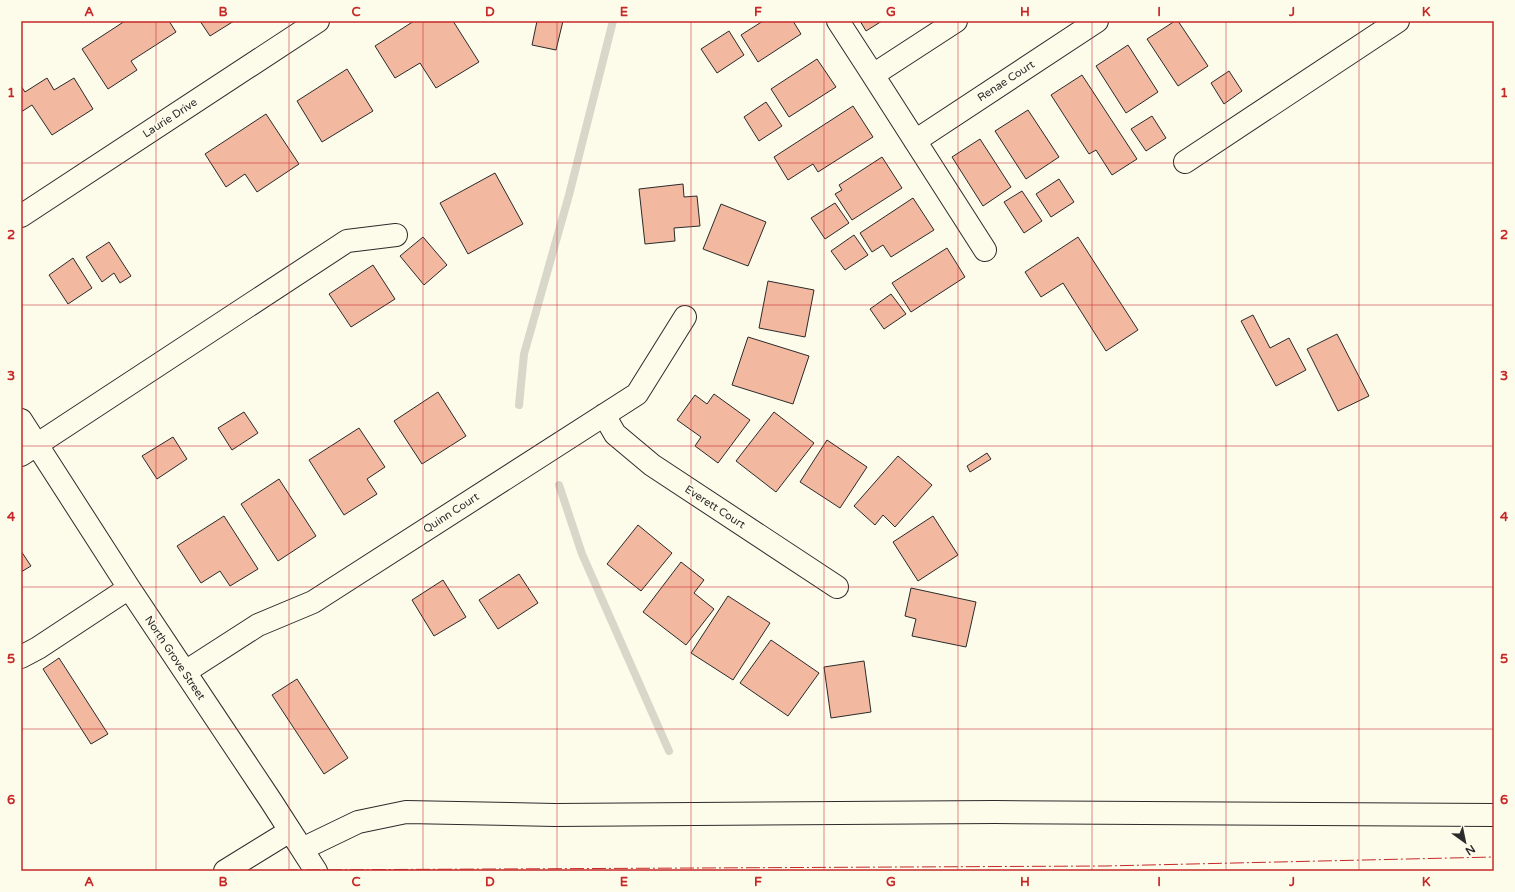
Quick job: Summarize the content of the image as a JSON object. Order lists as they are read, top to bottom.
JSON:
{
  "streets": {
    "street": [
      "Renae Court",
      "Laurie Drive",
      "Everett Court",
      "Quinn Court",
      "North Grove Street"
    ]
  },
  "crossings": [
    ["Everett Court", "Quinn Court"],
    ["Quinn Court", "North Grove Street"]
  ],
  "north": "bottom right",
  "grid": {
    "columns": [
      "A",
      "B",
      "C",
      "D",
      "E",
      "F",
      "G",
      "H",
      "I",
      "J",
      "K"
    ],
    "rows": [
      "1",
      "2",
      "3",
      "4",
      "5",
      "6"
    ]
  }
}
